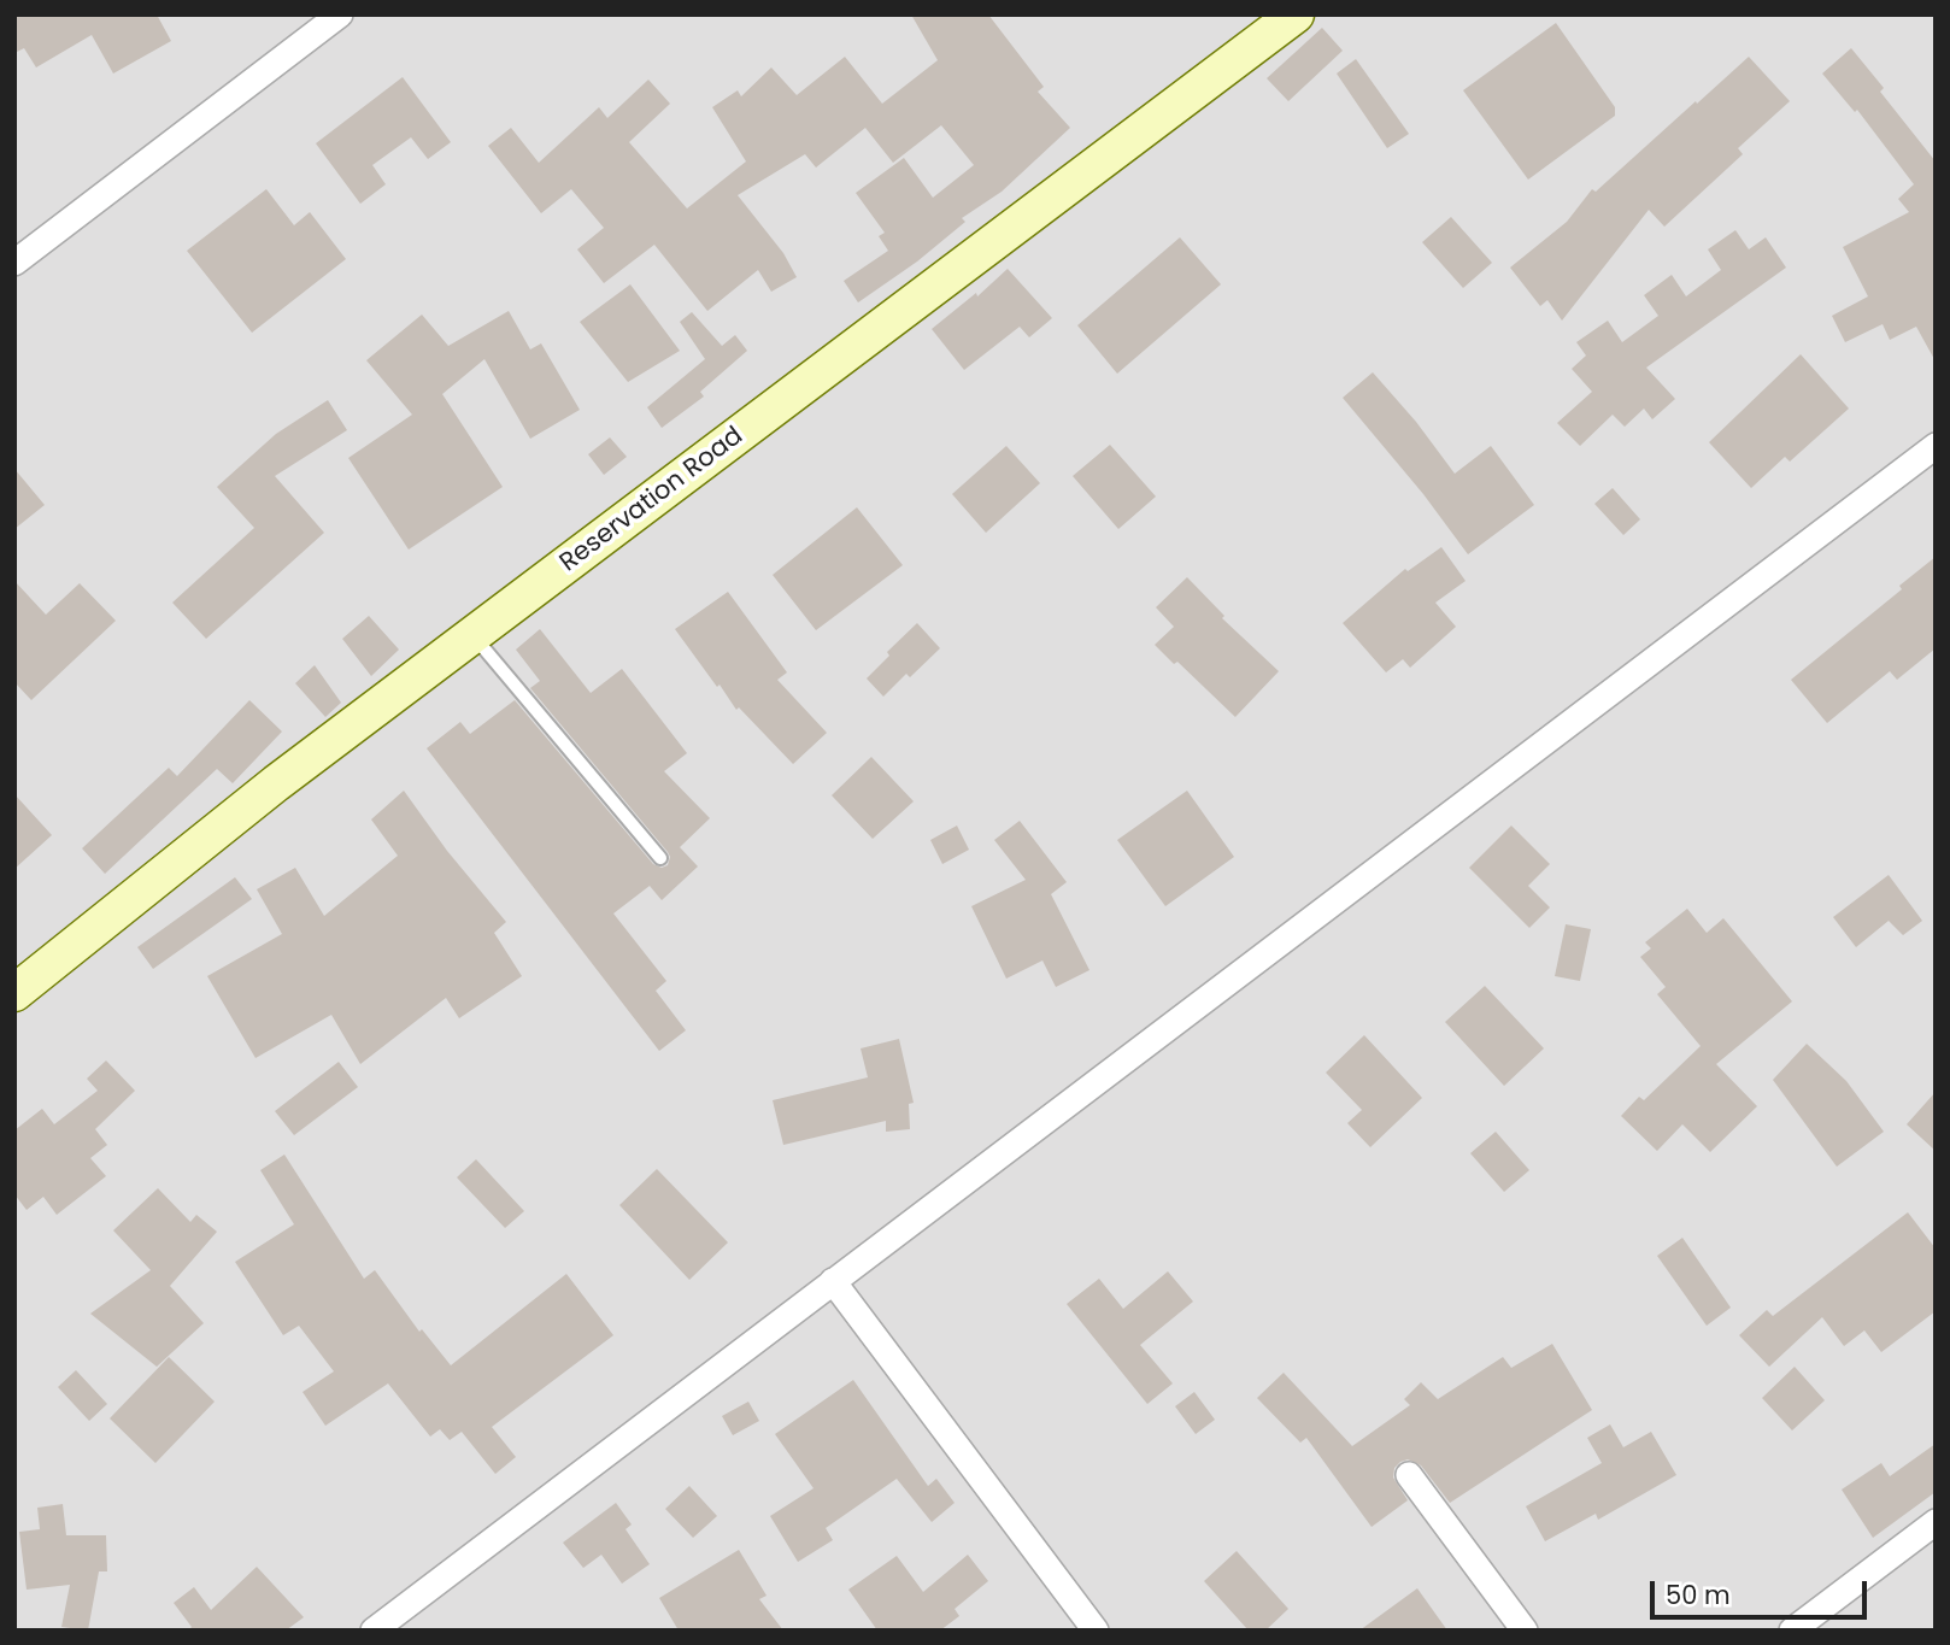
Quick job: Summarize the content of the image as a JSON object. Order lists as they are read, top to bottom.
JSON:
{
  "streets": {
    "street": ["Reservation Road"]
  },
  "scale_bar": "50 m"
}
